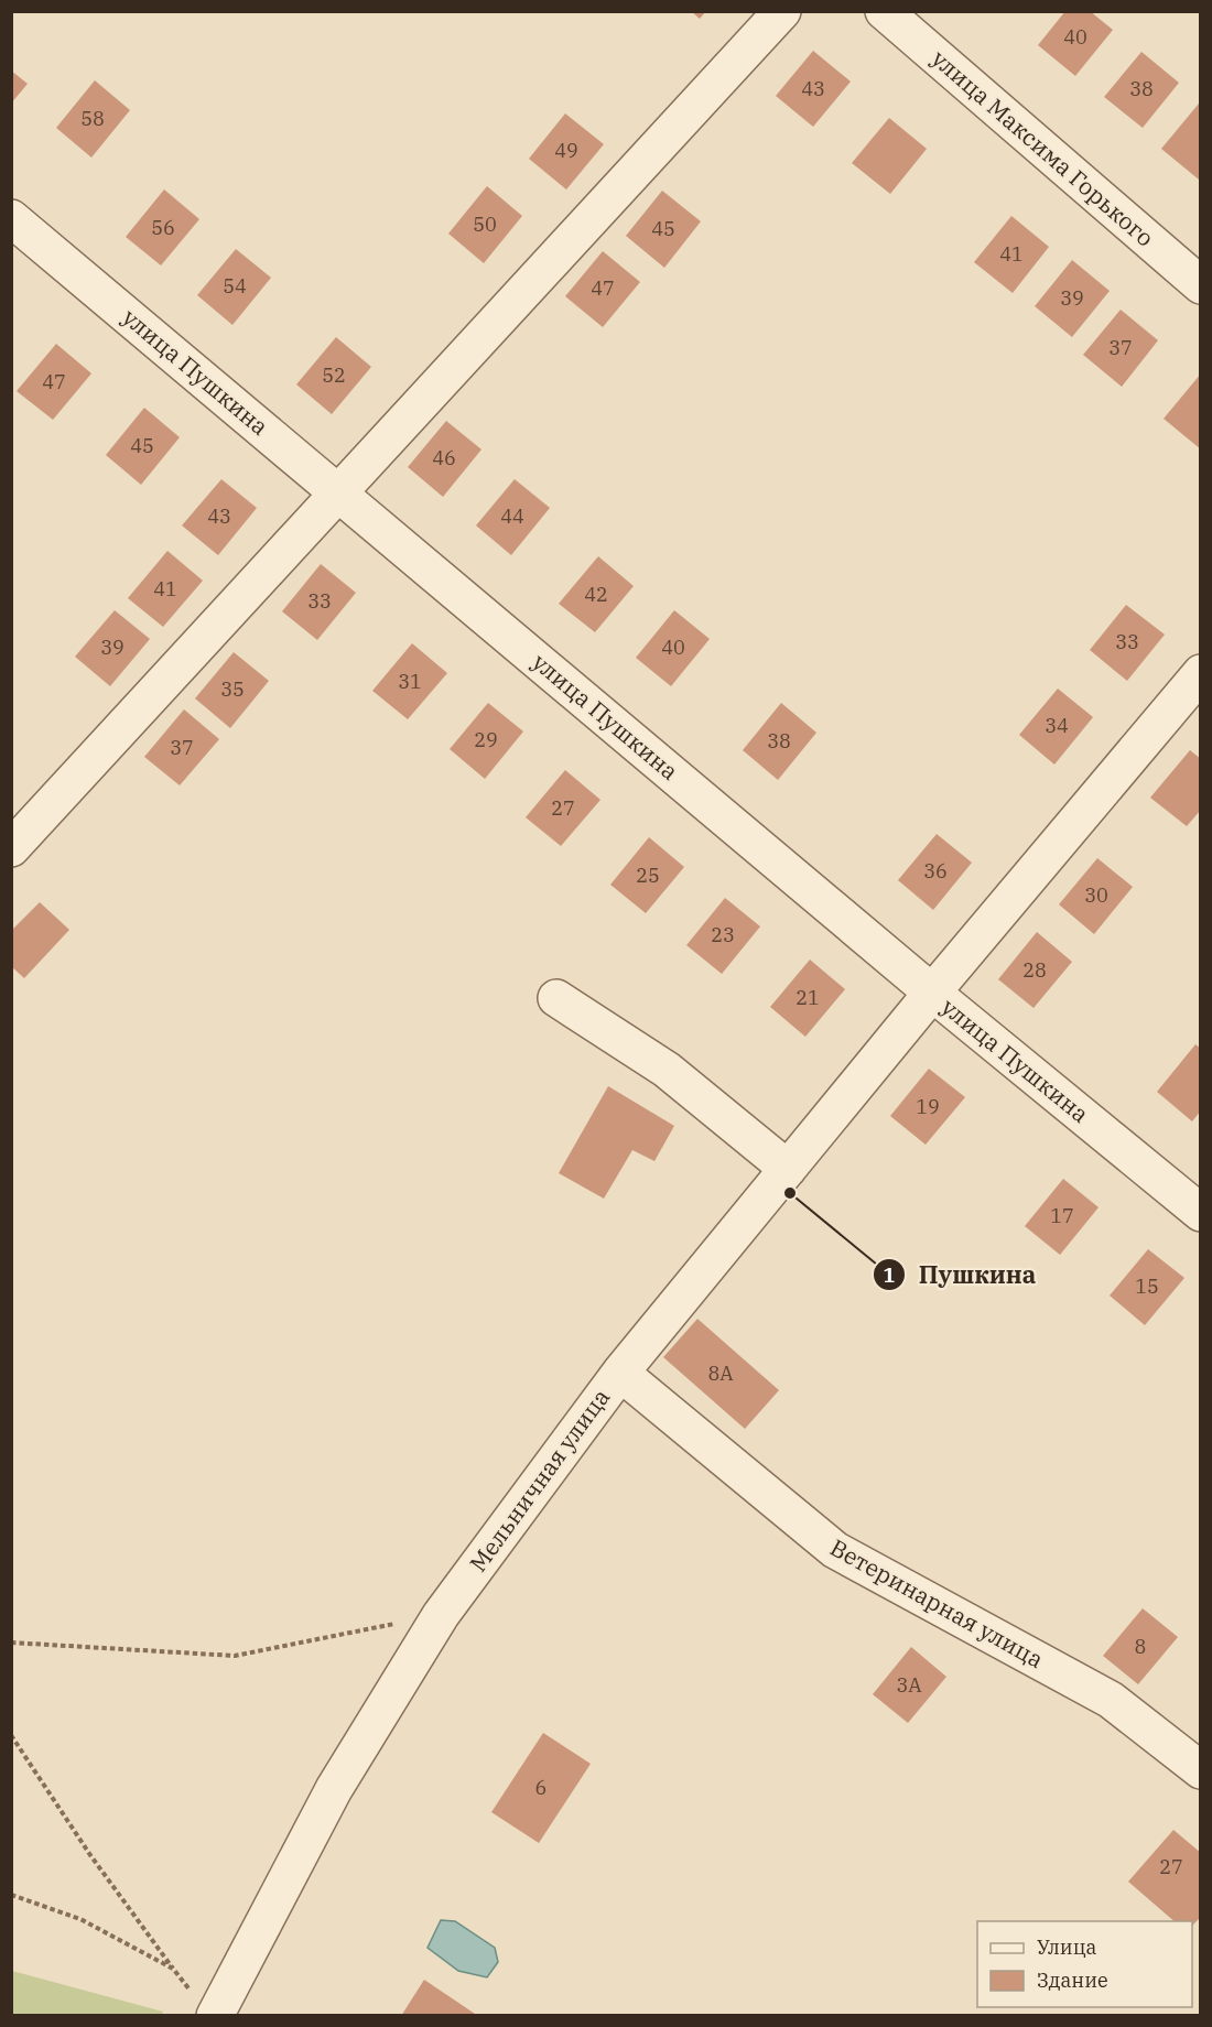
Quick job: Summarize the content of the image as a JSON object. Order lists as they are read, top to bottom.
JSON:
{
  "streets": {
    "street": [
      "улица Максима Горького",
      "улица Пушкина",
      "Мельничная улица",
      "Ветеринарная улица"
    ]
  },
  "crossings": [
    ["улица Пушкина", "Мельничная улица"],
    ["Мельничная улица", "Ветеринарная улица"]
  ],
  "places": ["Пушкина"],
  "house_numbers": [
    "40",
    "43",
    "38",
    "58",
    "49",
    "50",
    "56",
    "45",
    "41",
    "54",
    "47",
    "39",
    "37",
    "52",
    "47",
    "45",
    "46",
    "43",
    "44",
    "41",
    "42",
    "33",
    "33",
    "39",
    "40",
    "31",
    "35",
    "34",
    "29",
    "38",
    "37",
    "27",
    "36",
    "25",
    "30",
    "23",
    "28",
    "21",
    "19",
    "17",
    "15",
    "8А",
    "8",
    "3А",
    "6",
    "27"
  ],
  "legend": ["Улица", "Здание"]
}
